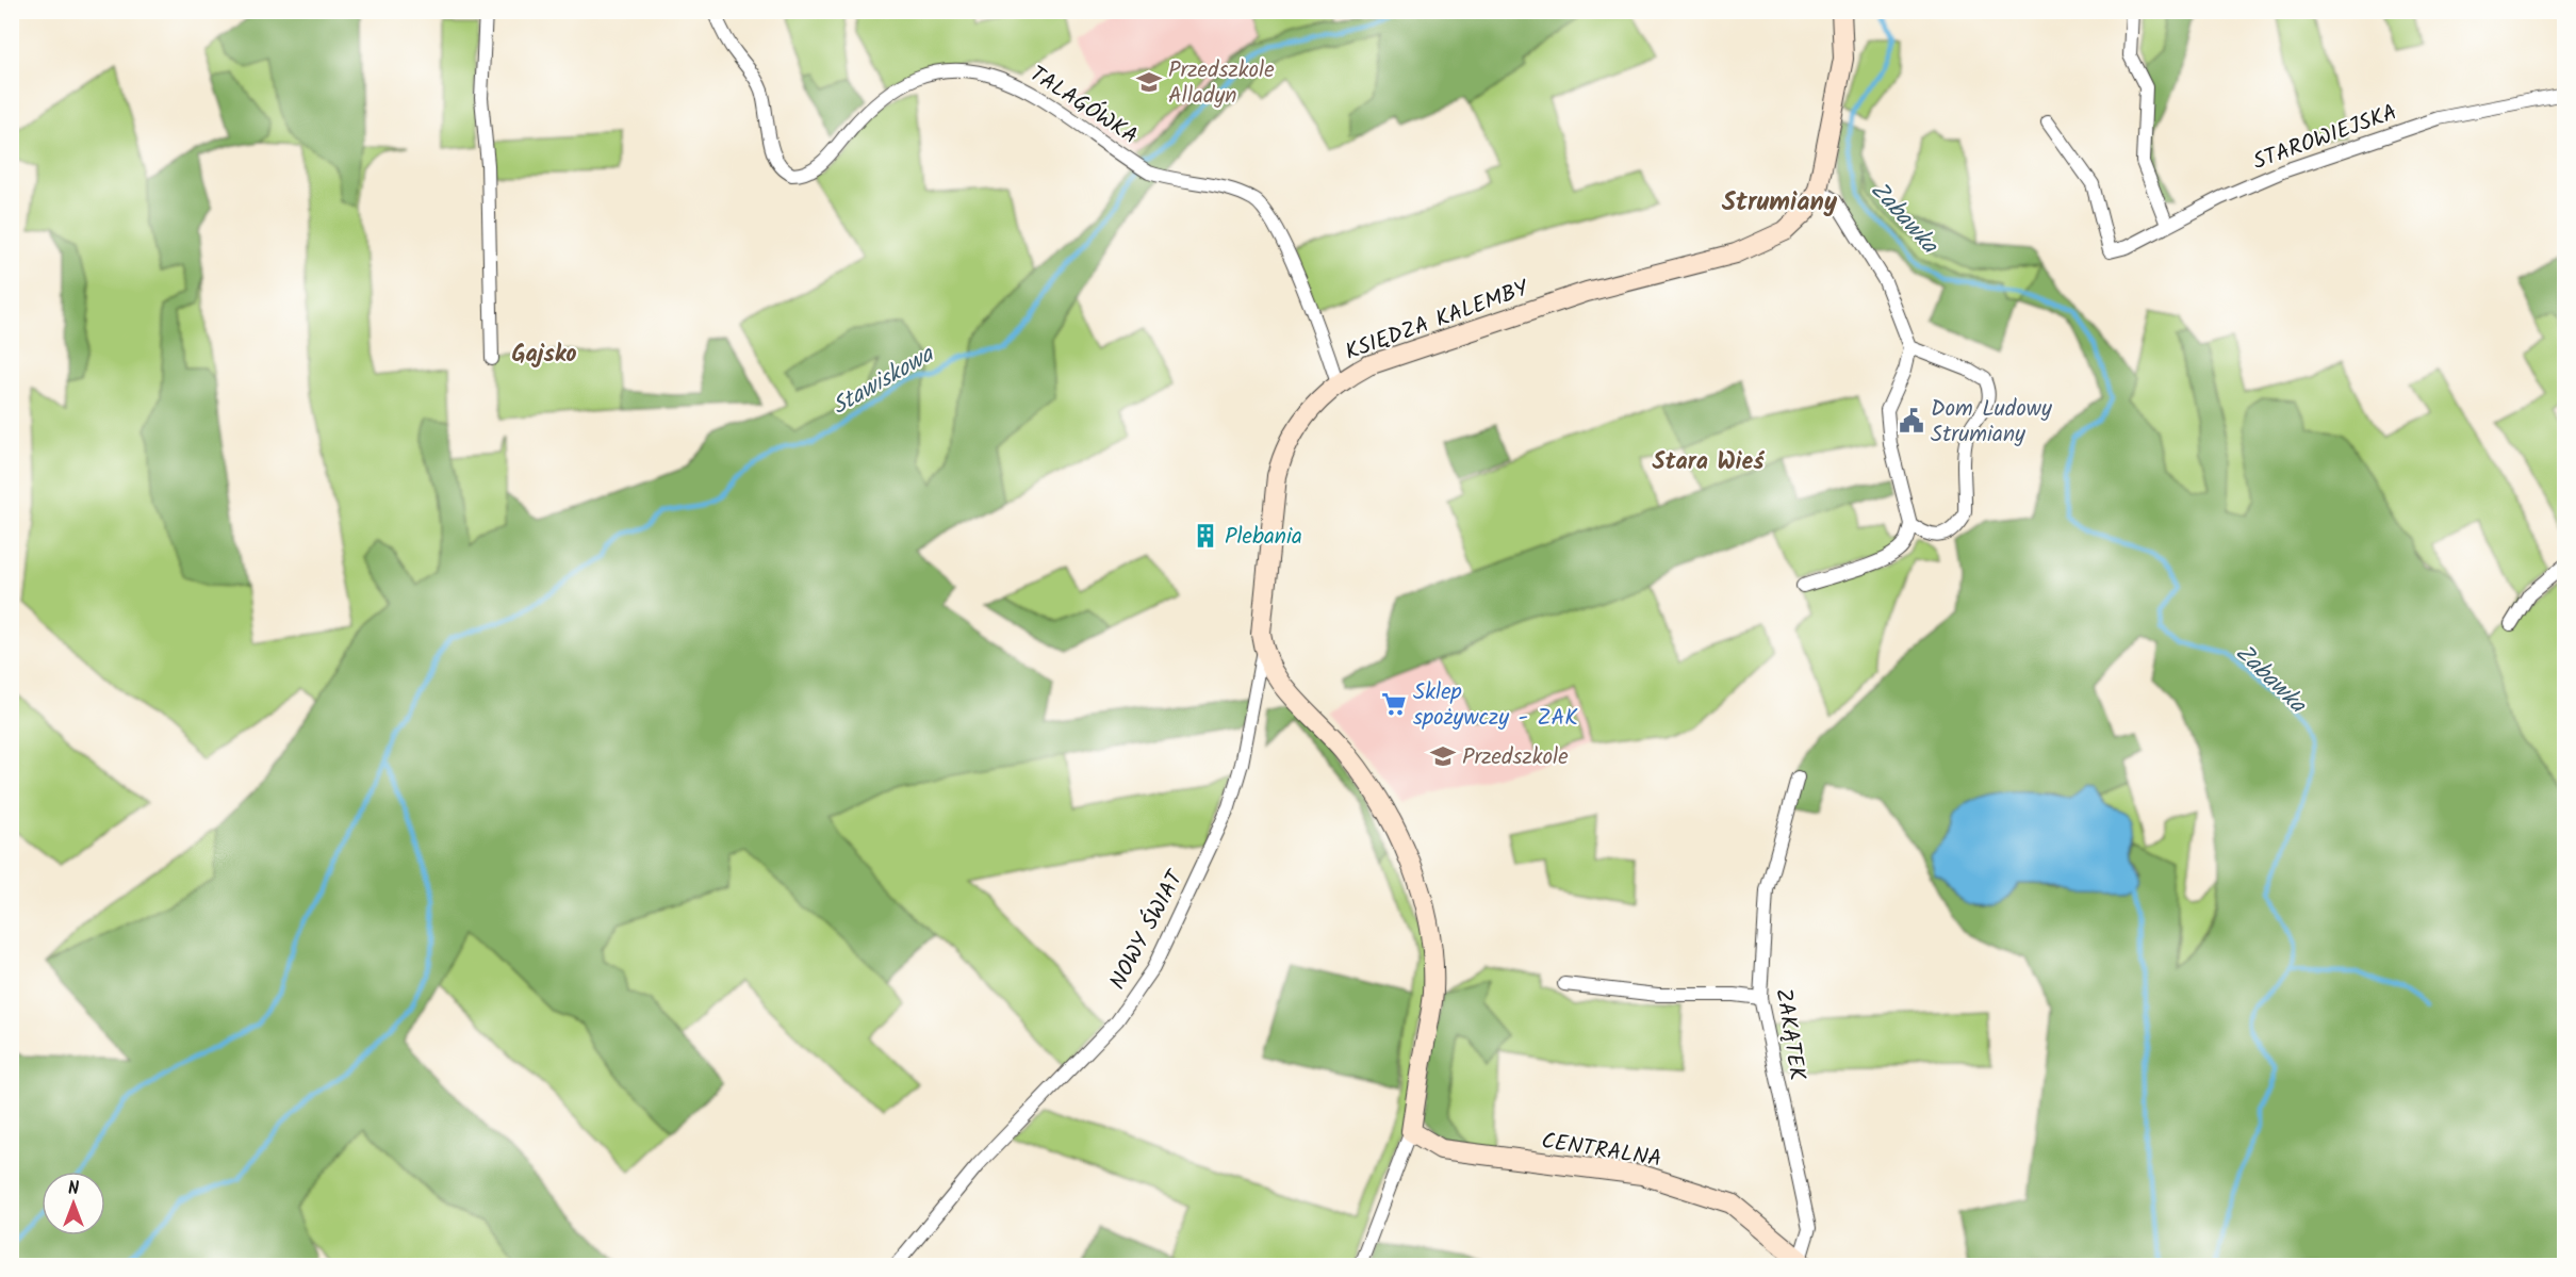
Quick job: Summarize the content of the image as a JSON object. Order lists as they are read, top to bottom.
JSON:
{
  "streets": {
    "street": [
      "TALAGÓWKA",
      "STAROWIEJSKA",
      "KSIĘDZA KALEMBY",
      "NOWY ŚWIAT",
      "ZAKĄTEK",
      "CENTRALNA"
    ]
  },
  "crossings": [
    ["TALAGÓWKA", "KSIĘDZA KALEMBY"],
    ["KSIĘDZA KALEMBY", "NOWY ŚWIAT"],
    ["KSIĘDZA KALEMBY", "CENTRALNA"],
    ["ZAKĄTEK", "CENTRALNA"]
  ],
  "districts": ["Strumiany", "Gajsko", "Stara Wieś"],
  "water": ["Zabawka", "Stawiskowa"],
  "places": {
    "school or university": ["Przedszkole Alladyn", "Przedszkole"],
    "public building": ["Dom Ludowy Strumiany"],
    "building": ["Plebania"],
    "supermarket": ["Sklep spożywczy - ZAK"]
  },
  "north": "top"
}
